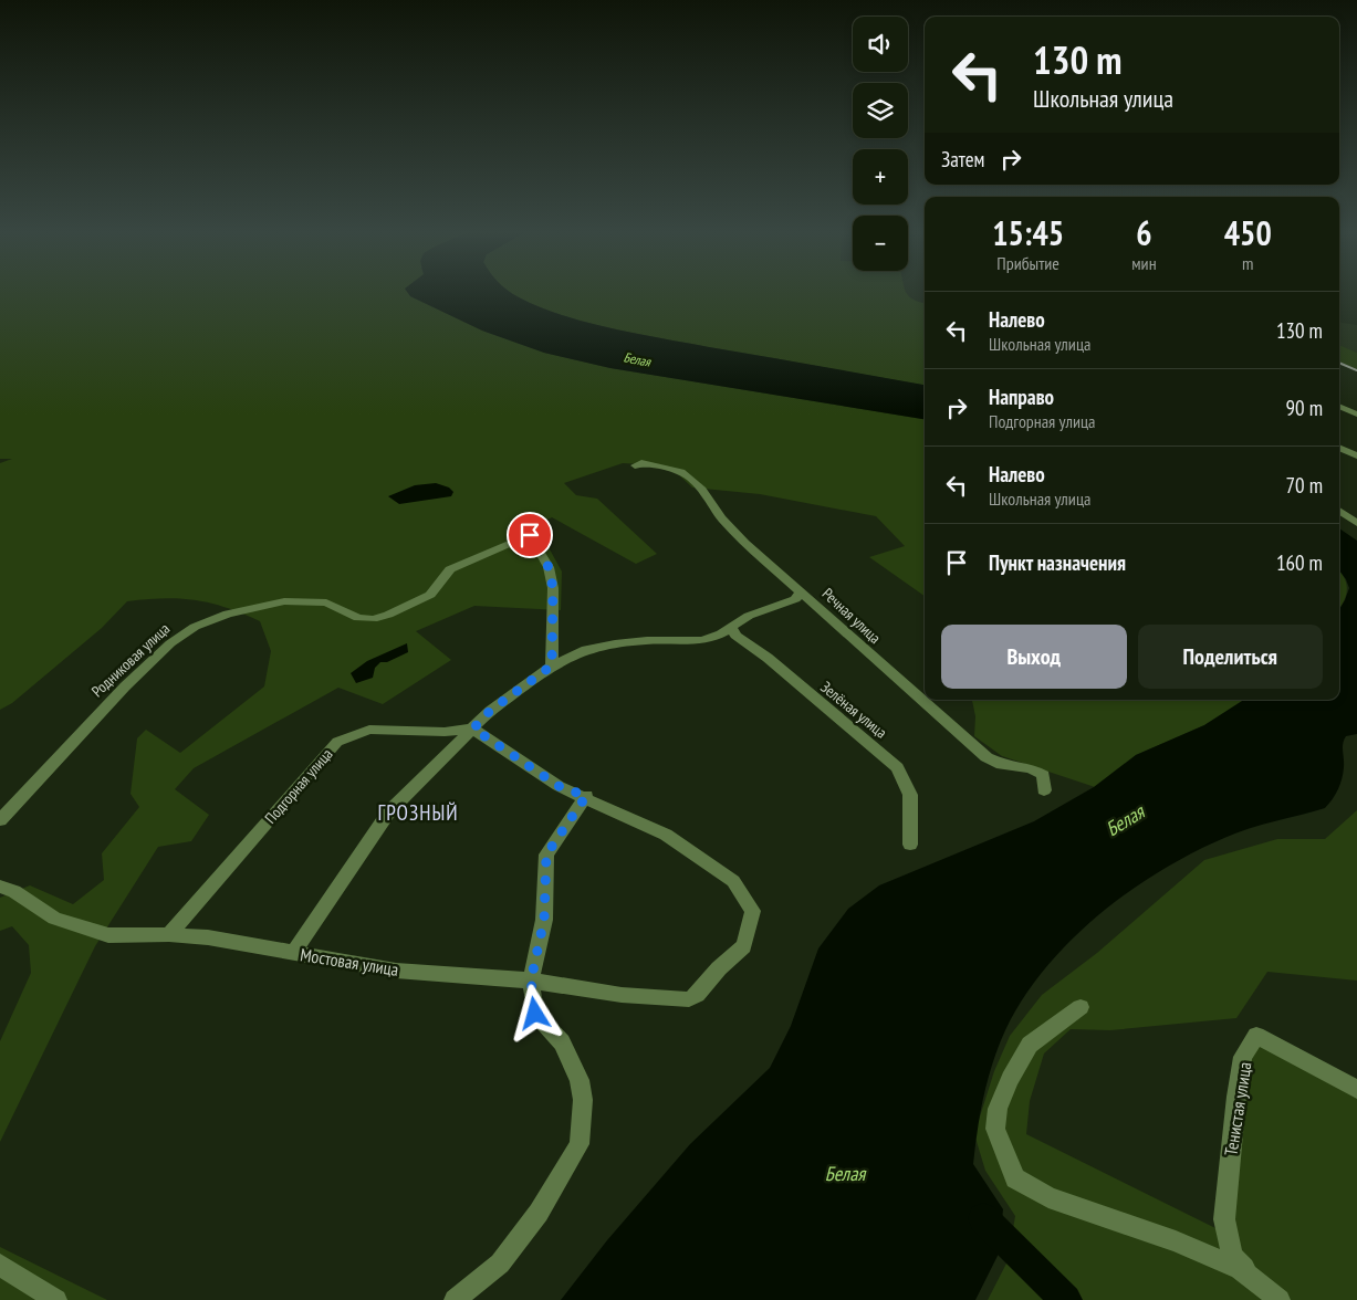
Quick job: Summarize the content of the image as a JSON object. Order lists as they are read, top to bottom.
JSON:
{
  "streets": {
    "street": [
      "Речная улица",
      "Родниковая улица",
      "Зелёная улица",
      "Подгорная улица",
      "Мостовая улица",
      "Тенистая улица"
    ]
  },
  "crossings": [
    ["Подгорная улица", "Мостовая улица"]
  ],
  "districts": ["ГРОЗНЫЙ"],
  "water": ["Белая"],
  "page": {
    "map_buttons": ["+", "−"],
    "turn": ["130 m", "Школьная улица"],
    "then": "Затем",
    "eta": [
      "15:45",
      "Прибытие",
      "6",
      "мин",
      "450",
      "m"
    ],
    "list": [
      {
        "name": "Налево",
        "note": "Школьная улица",
        "value": "130 m"
      },
      {
        "name": "Направо",
        "note": "Подгорная улица",
        "value": "90 m"
      },
      {
        "name": "Налево",
        "note": "Школьная улица",
        "value": "70 m"
      },
      {
        "name": "Пункт назначения",
        "value": "160 m"
      }
    ],
    "buttons": ["Выход", "Поделиться"]
  }
}
